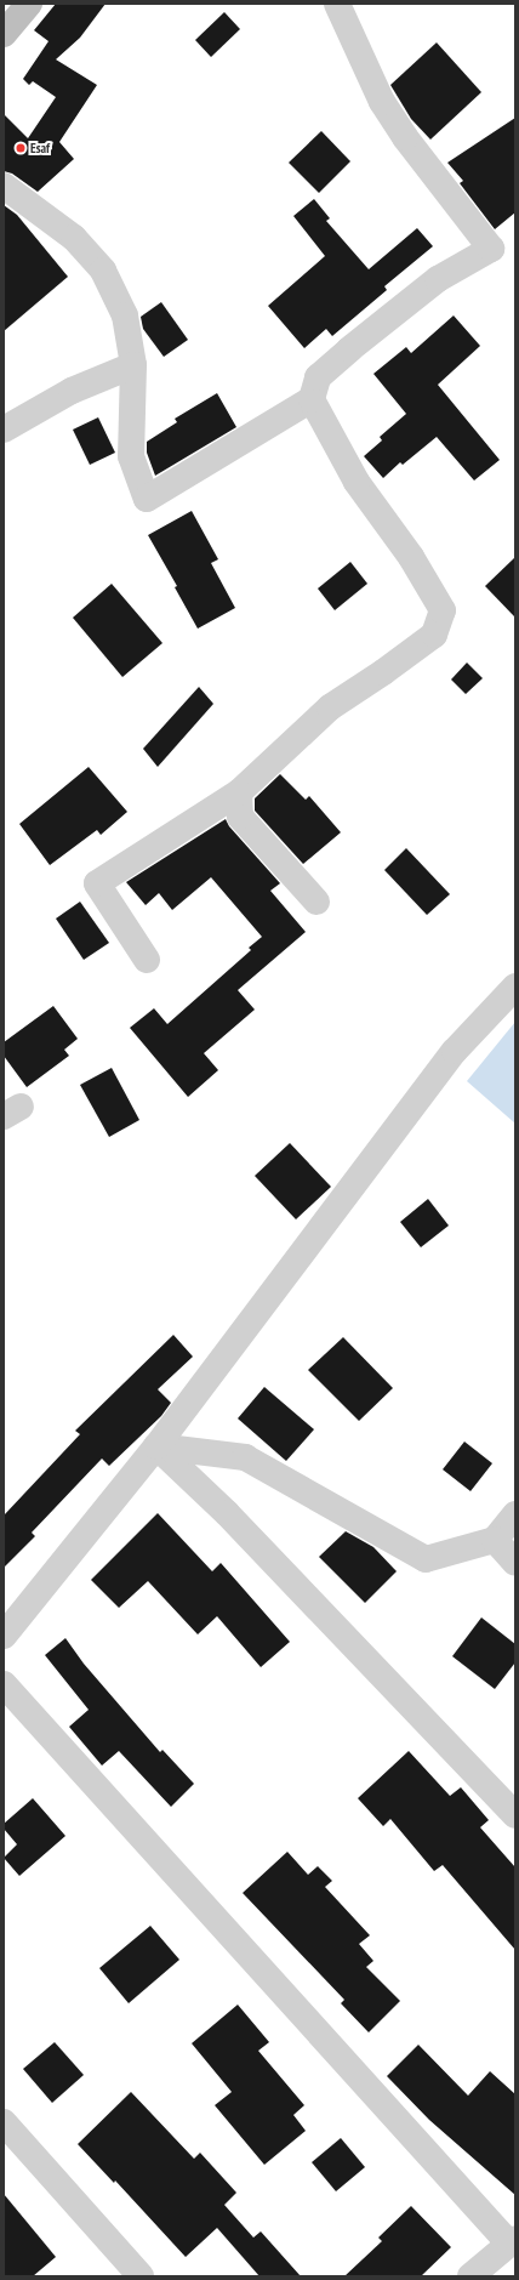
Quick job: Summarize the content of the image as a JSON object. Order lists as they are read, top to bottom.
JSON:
{
  "places": ["Esaf"]
}
